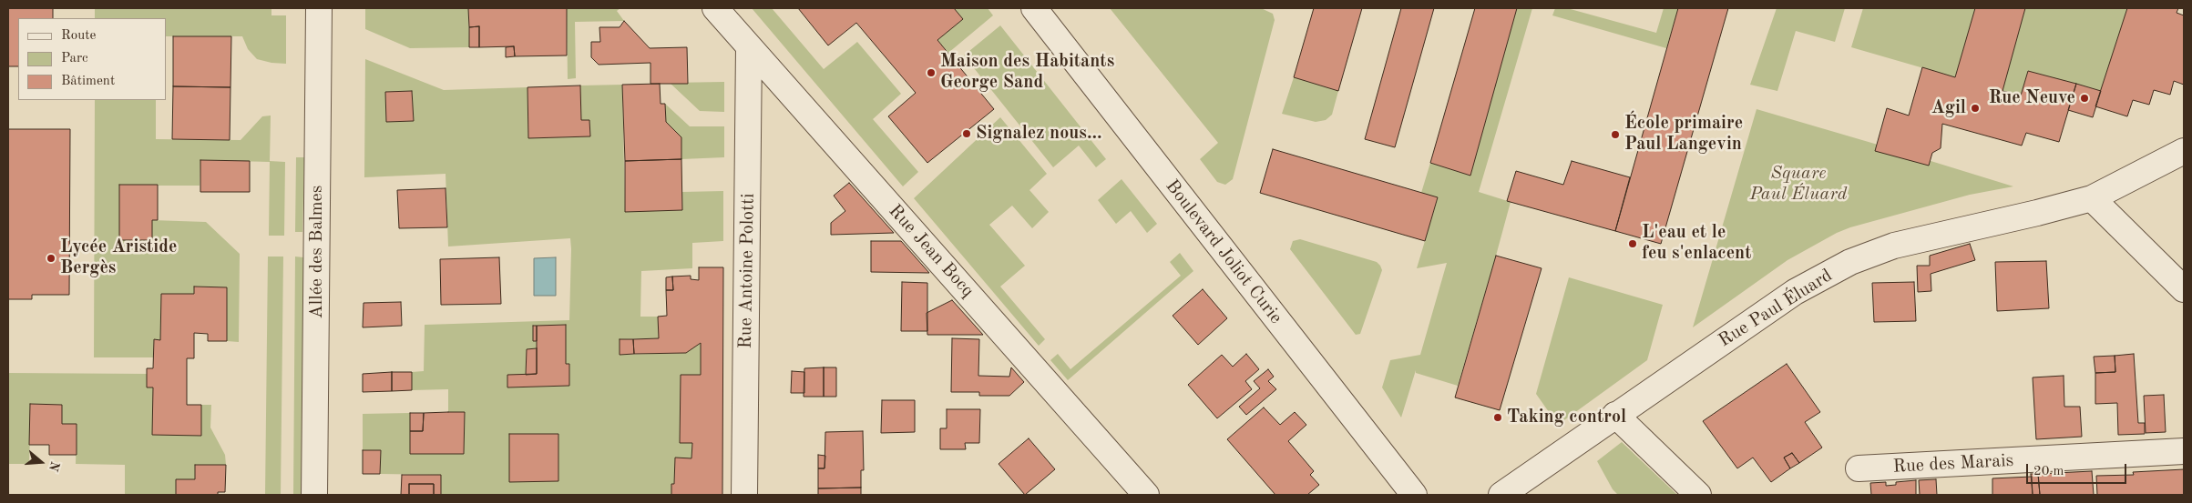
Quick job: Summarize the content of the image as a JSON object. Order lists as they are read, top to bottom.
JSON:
{
  "streets": {
    "street": [
      "Rue Jean Bocq",
      "Allée des Balmes",
      "Boulevard Joliot Curie",
      "Rue Antoine Polotti",
      "Rue Paul Éluard",
      "Rue des Marais"
    ]
  },
  "crossings": [
    ["Rue Jean Bocq", "Rue Antoine Polotti"]
  ],
  "parks": ["Square Paul Éluard"],
  "places": [
    "Maison des Habitants George Sand",
    "Rue Neuve",
    "Agil",
    "Signalez nous...",
    "École primaire Paul Langevin",
    "L'eau et le feu s'enlacent",
    "Lycée Aristide Bergès",
    "Taking control"
  ],
  "legend": ["Route", "Parc", "Bâtiment"],
  "scale_bar": "20 m",
  "north": "right"
}
